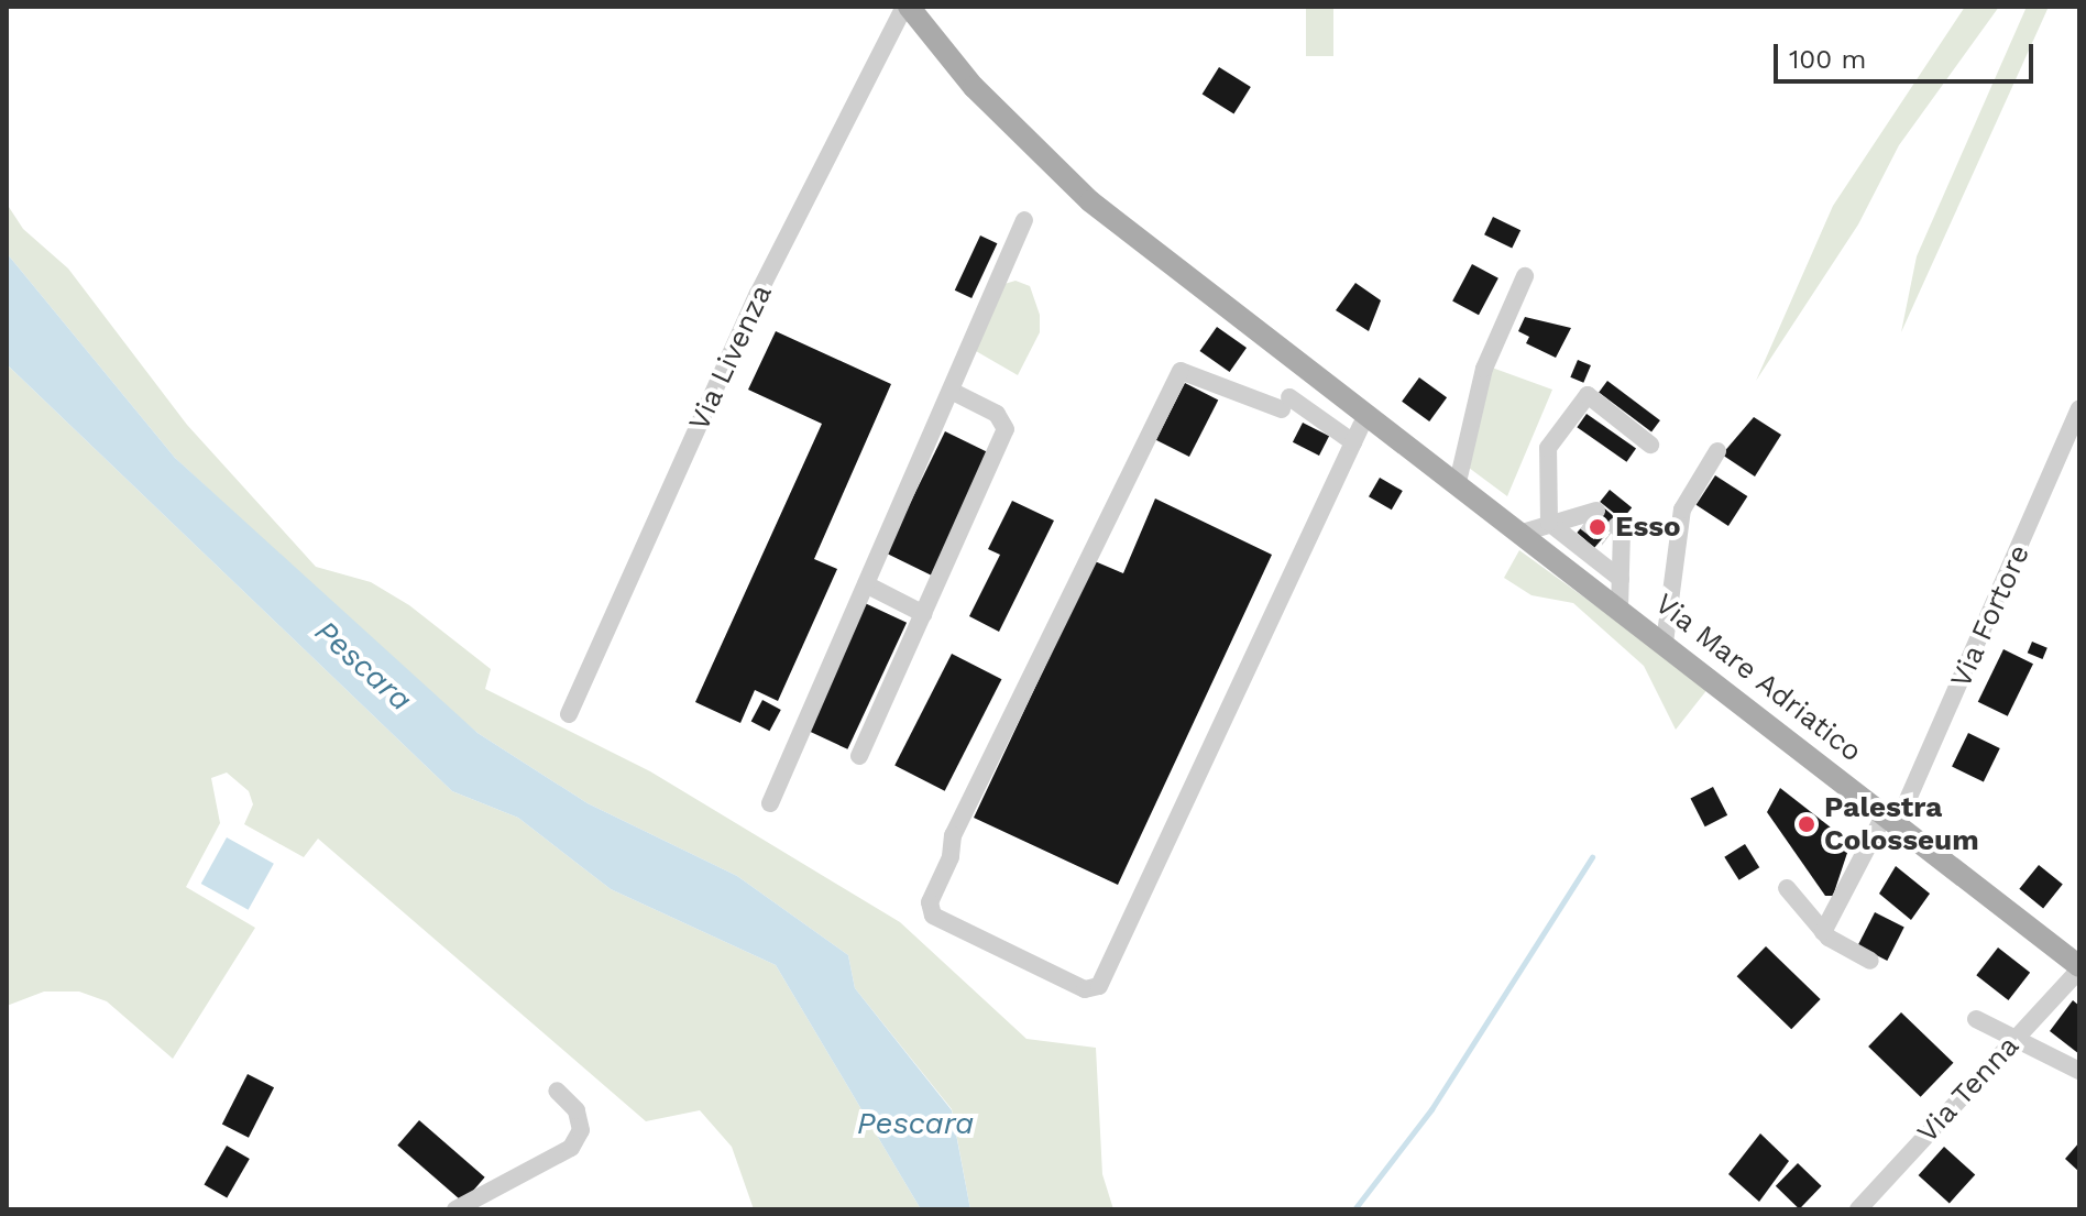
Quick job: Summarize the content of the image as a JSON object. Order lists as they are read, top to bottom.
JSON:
{
  "streets": {
    "main road": ["Via Mare Adriatico"],
    "street": ["Via Livenza", "Via Fortore", "Via Tenna"]
  },
  "crossings": [
    ["Via Livenza", "Via Mare Adriatico"],
    ["Via Fortore", "Via Mare Adriatico"],
    ["Via Mare Adriatico", "Via Tenna"]
  ],
  "water": ["Pescara"],
  "places": ["Esso", "Palestra Colosseum"],
  "scale_bar": "100 m"
}
